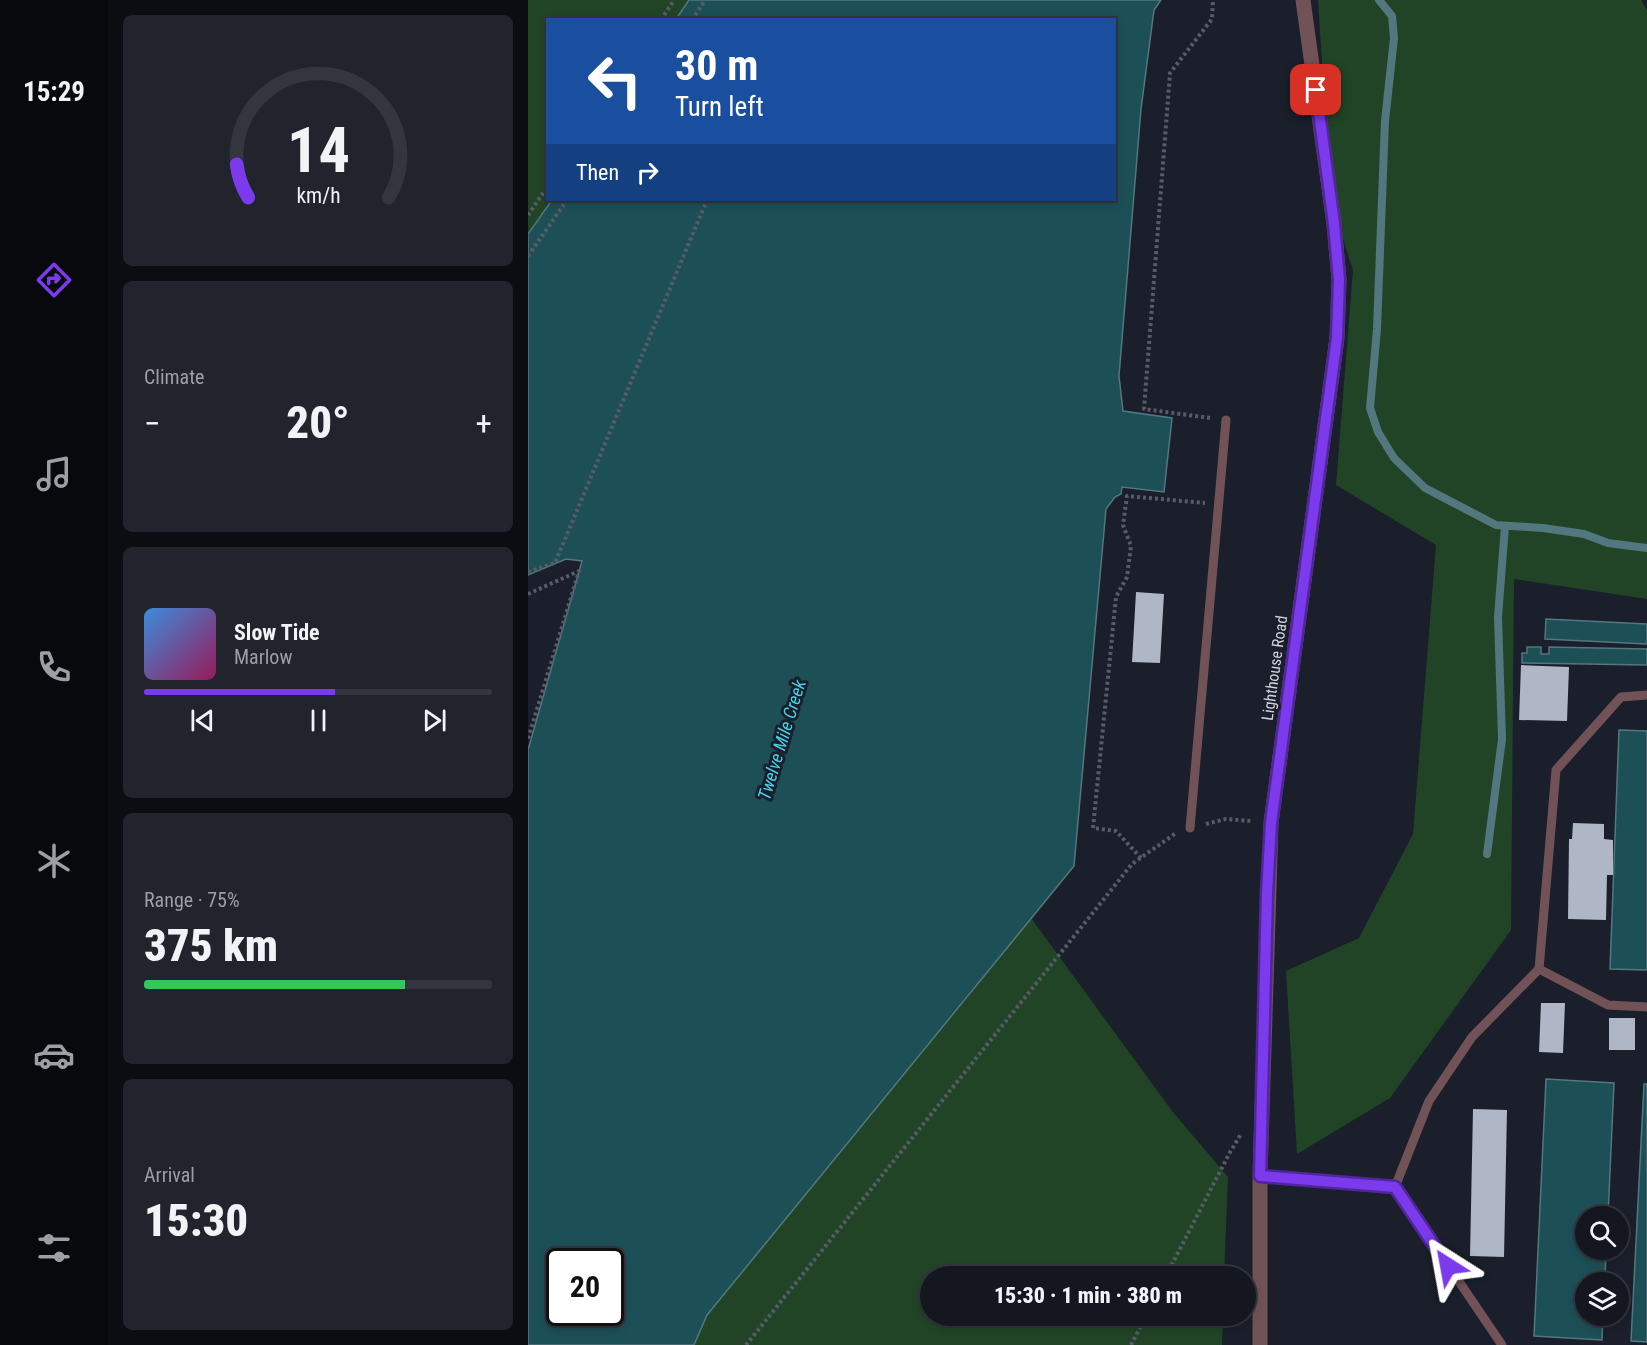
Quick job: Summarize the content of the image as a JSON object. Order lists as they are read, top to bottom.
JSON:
{
  "streets": {
    "street": ["Lighthouse Road"]
  },
  "water": ["Twelve Mile Creek"],
  "page": {
    "tabs": "15:29",
    "turn": ["30 m", "Turn left"],
    "then": "Then",
    "tile": [
      "Climate",
      ["Range · 75%", "375 km"],
      ["Arrival", "15:30"]
    ],
    "heat": ["−", "20°", "+"],
    "song": ["Slow Tide", "Marlow"],
    "limit": "20",
    "trip": "15:30 · 1 min · 380 m",
    "gauge": ["14", "km/h"]
  }
}
